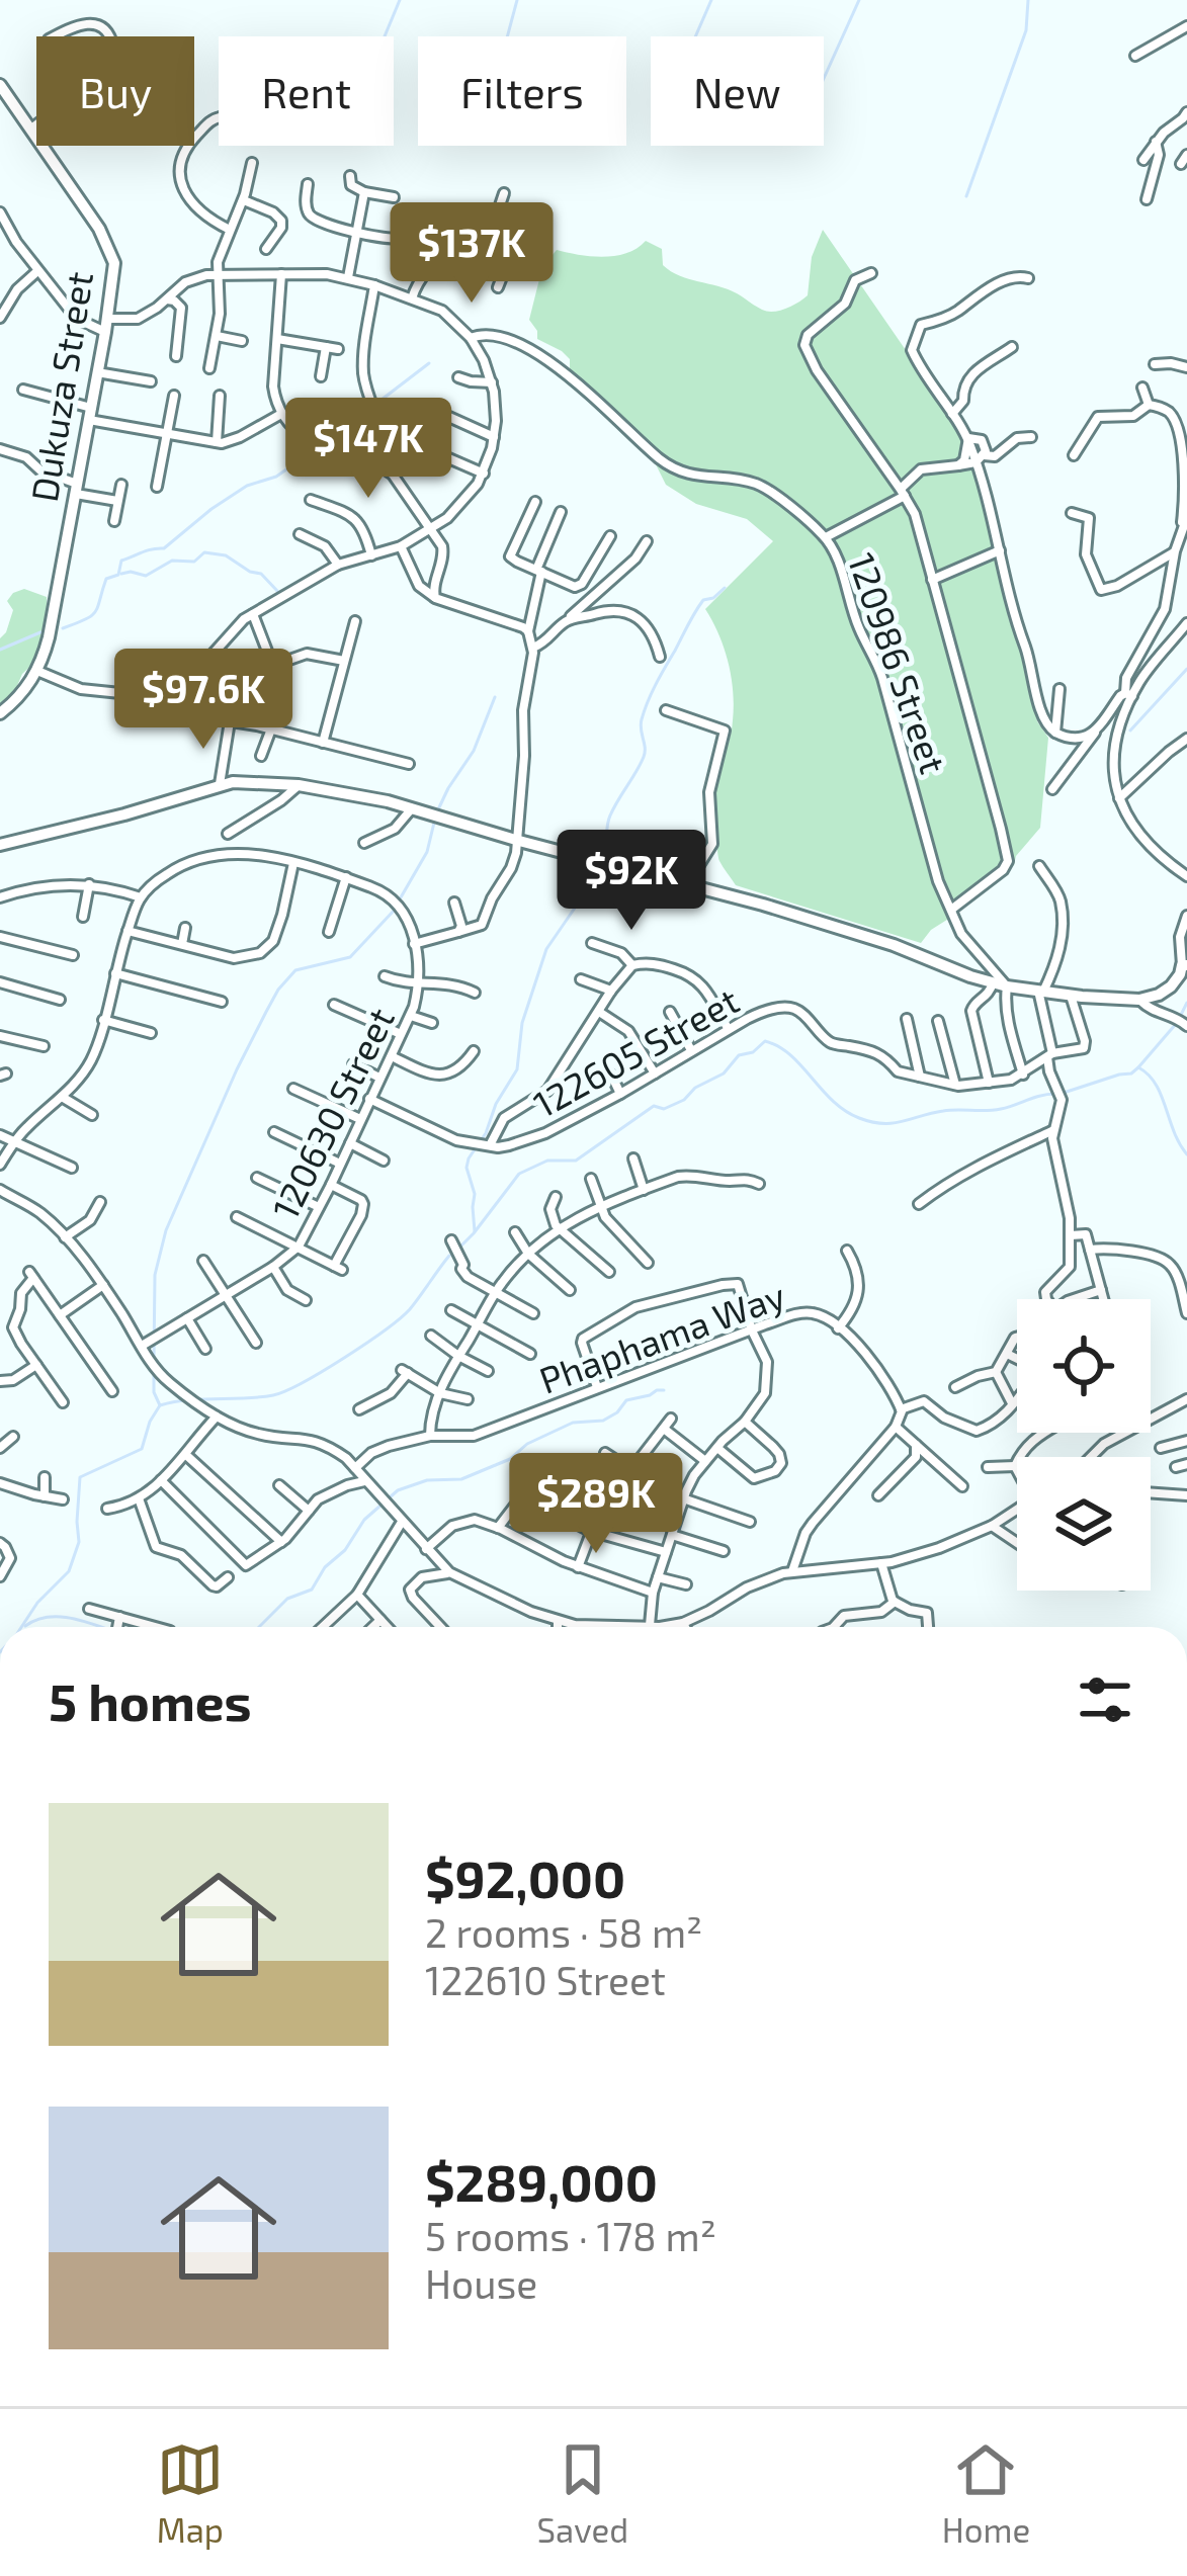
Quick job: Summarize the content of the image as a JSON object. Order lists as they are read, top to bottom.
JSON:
{
  "streets": {
    "main road": ["Dukuza Street"],
    "street": [
      "120986 Street",
      "122605 Street",
      "120630 Street",
      "Phaphama Way"
    ]
  },
  "page": {
    "chip": [
      "Buy",
      "Rent",
      "Filters",
      "New"
    ],
    "price": [
      "$137K",
      "$147K",
      "$97.6K",
      "$92K",
      "$289K"
    ],
    "heading": "5 homes",
    "list": [
      {
        "name": "$92,000",
        "note": "2 rooms · 58 m² · 122610 Street"
      },
      {
        "name": "$289,000",
        "note": "5 rooms · 178 m² · House"
      }
    ],
    "tabs": ["Map", "Saved", "Home"]
  }
}
